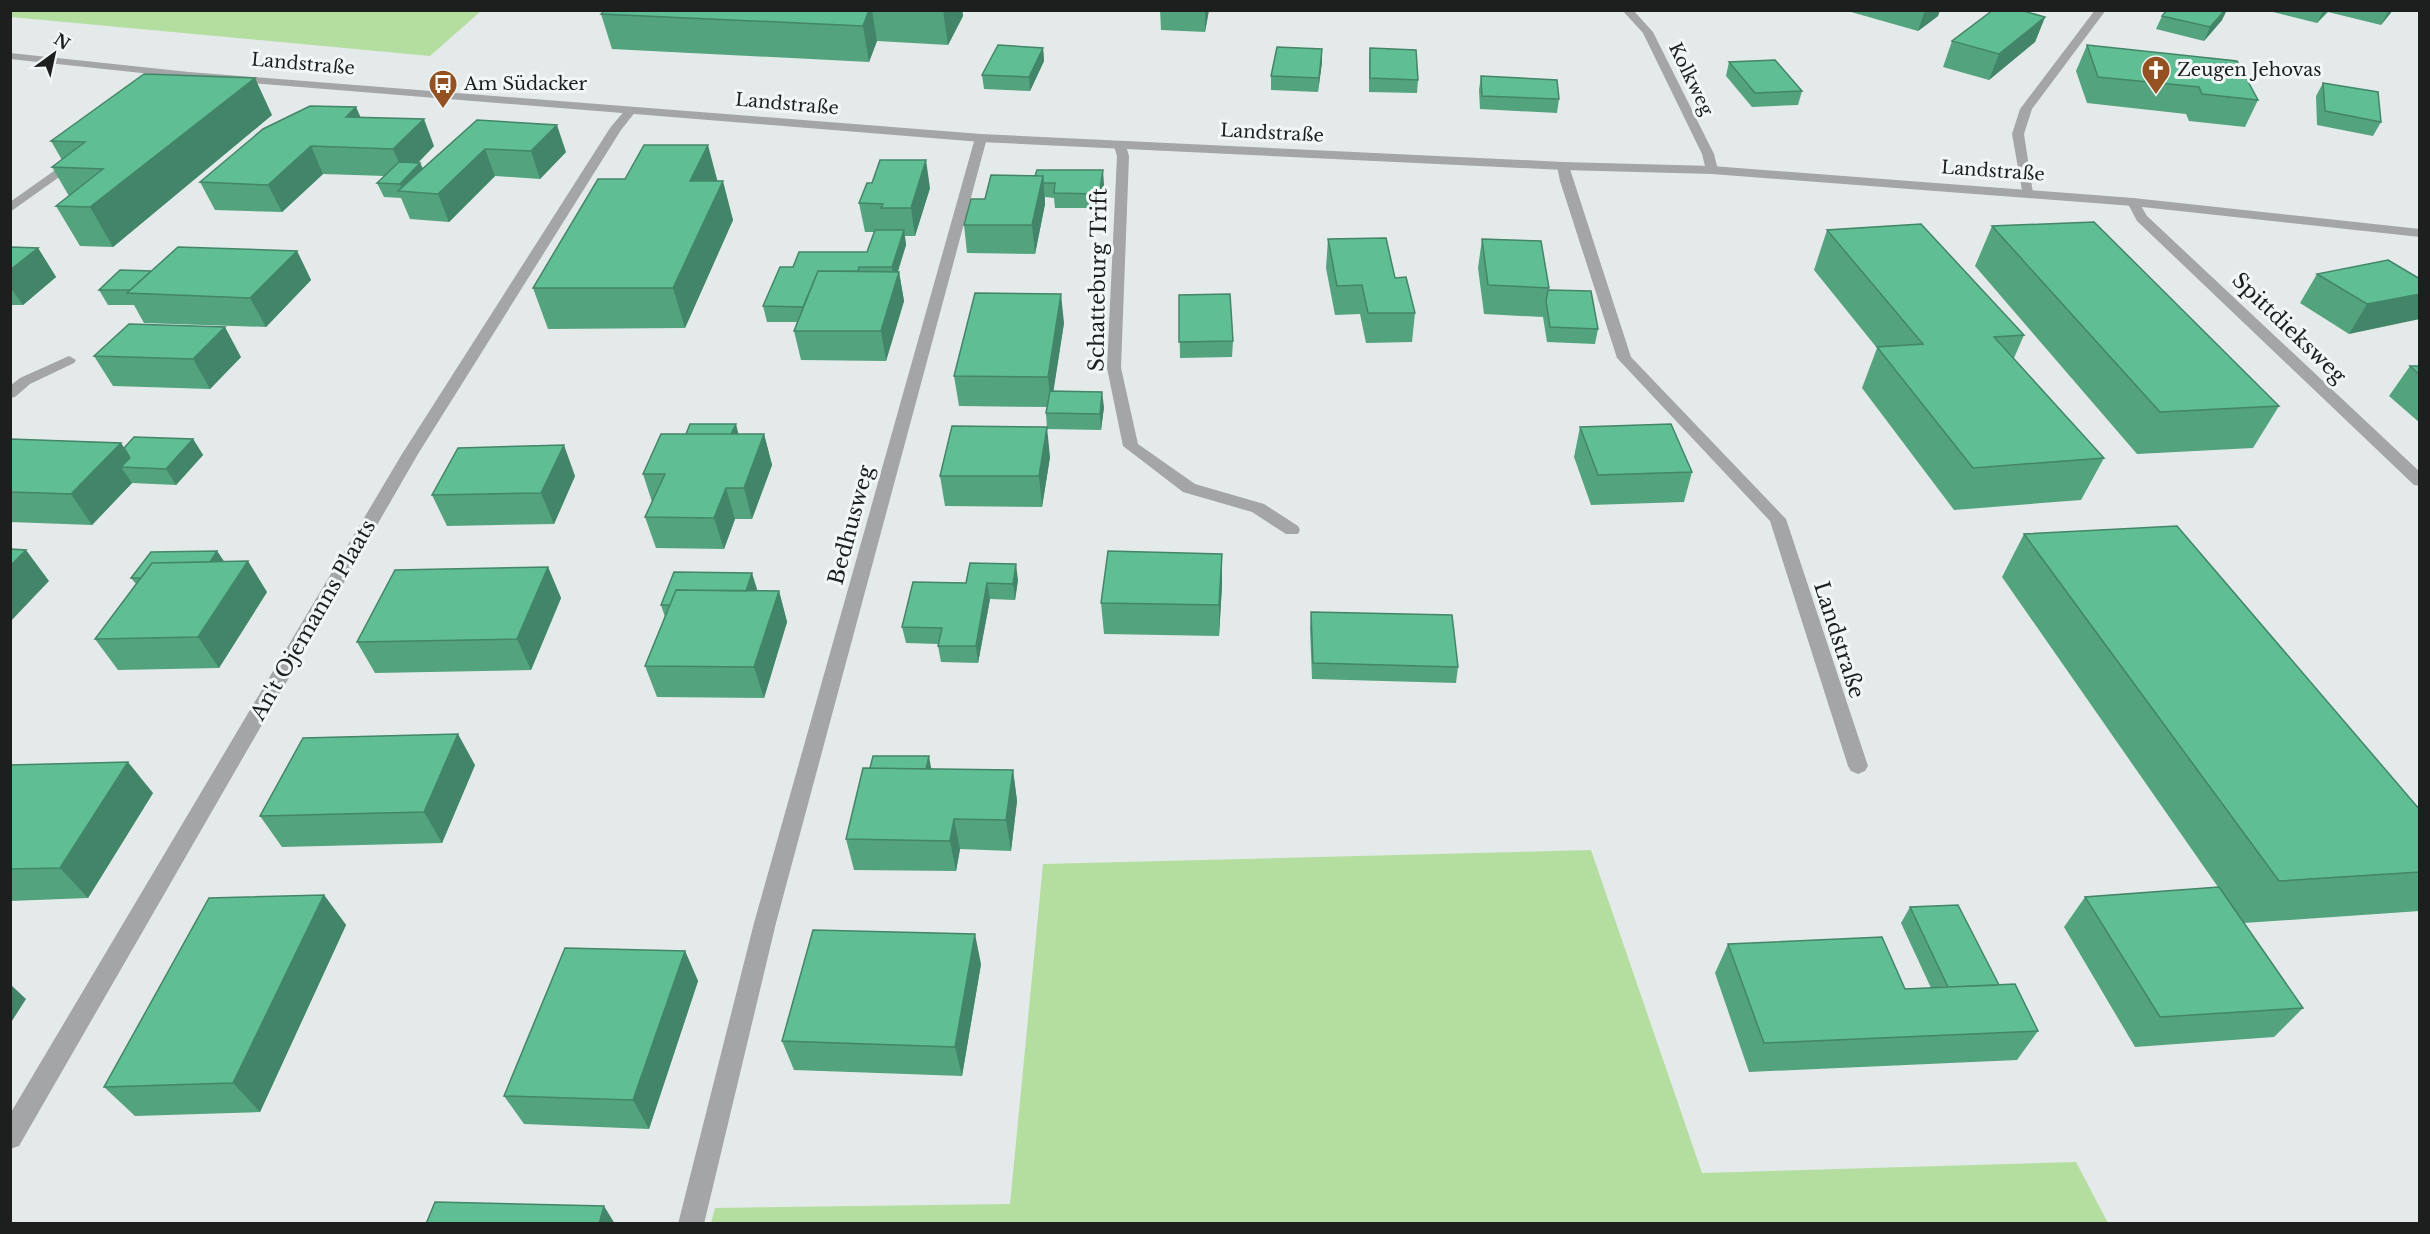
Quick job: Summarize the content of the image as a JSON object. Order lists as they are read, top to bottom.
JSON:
{
  "streets": {
    "street": [
      "Landstraße",
      "Kolkweg",
      "Schatteburg Trift",
      "Spittdieksweg",
      "Bedhusweg",
      "An't Ojemanns Plaats"
    ]
  },
  "crossings": [
    ["Landstraße", "Kolkweg"],
    ["Landstraße", "Schatteburg Trift"],
    ["Landstraße", "Spittdieksweg"],
    ["Landstraße", "Bedhusweg"],
    ["Landstraße", "An't Ojemanns Plaats"]
  ],
  "places": {
    "church": ["Zeugen Jehovas"],
    "bus stop": ["Am Südacker"]
  },
  "north": "top right"
}
